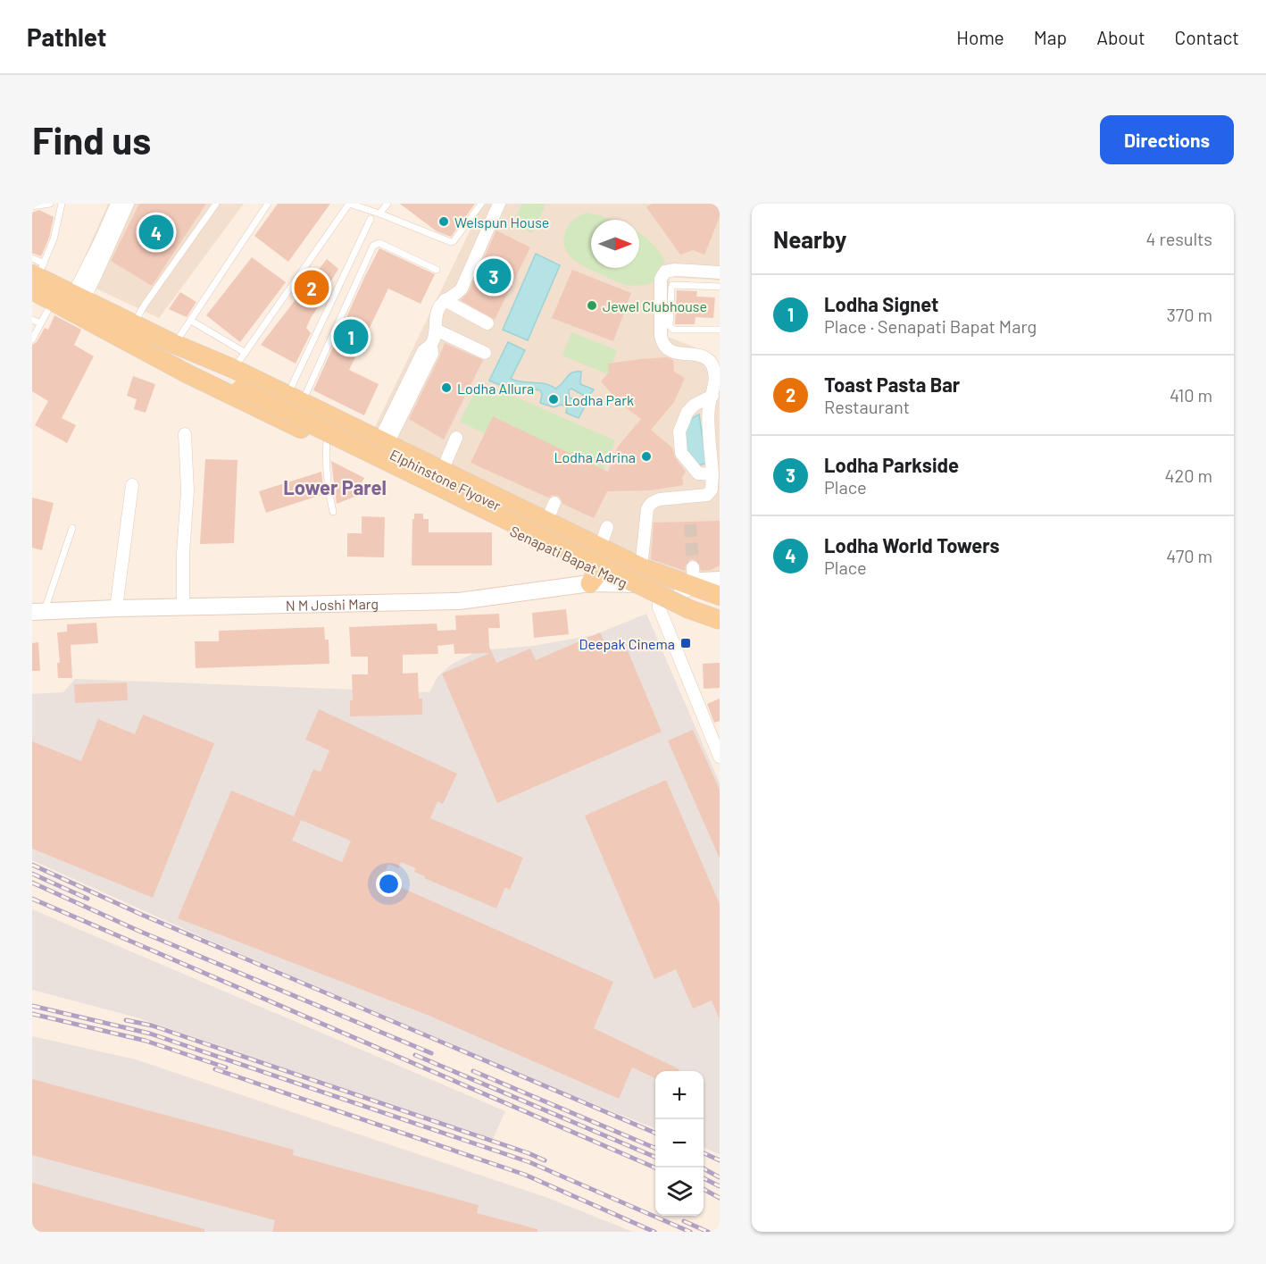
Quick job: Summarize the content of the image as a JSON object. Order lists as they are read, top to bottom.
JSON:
{
  "streets": {
    "main road": ["Elphinstone Flyover", "Senapati Bapat Marg", "N M Joshi Marg"]
  },
  "crossings": [
    ["Elphinstone Flyover", "Senapati Bapat Marg"],
    ["Senapati Bapat Marg", "N M Joshi Marg"]
  ],
  "districts": ["Lower Parel"],
  "places": {
    "other": [
      "Welspun House",
      "Jewel Clubhouse",
      "Lodha Allura",
      "Lodha Park",
      "Lodha Adrina"
    ],
    "transit": ["Deepak Cinema"]
  },
  "north": "right",
  "page": {
    "header": "Pathlet",
    "nav": [
      "Home",
      "Map",
      "About",
      "Contact"
    ],
    "buttons": "Directions",
    "title": "Find us",
    "heading": ["Nearby", "4 results"],
    "pins": [
      "4",
      "3",
      "2",
      "1"
    ],
    "list": [
      {
        "mark": "1",
        "name": "Lodha Signet",
        "note": "Place · Senapati Bapat Marg",
        "value": "370 m"
      },
      {
        "mark": "2",
        "name": "Toast Pasta Bar",
        "note": "Restaurant",
        "value": "410 m"
      },
      {
        "mark": "3",
        "name": "Lodha Parkside",
        "note": "Place",
        "value": "420 m"
      },
      {
        "mark": "4",
        "name": "Lodha World Towers",
        "note": "Place",
        "value": "470 m"
      }
    ],
    "map_buttons": ["+", "−"]
  }
}
